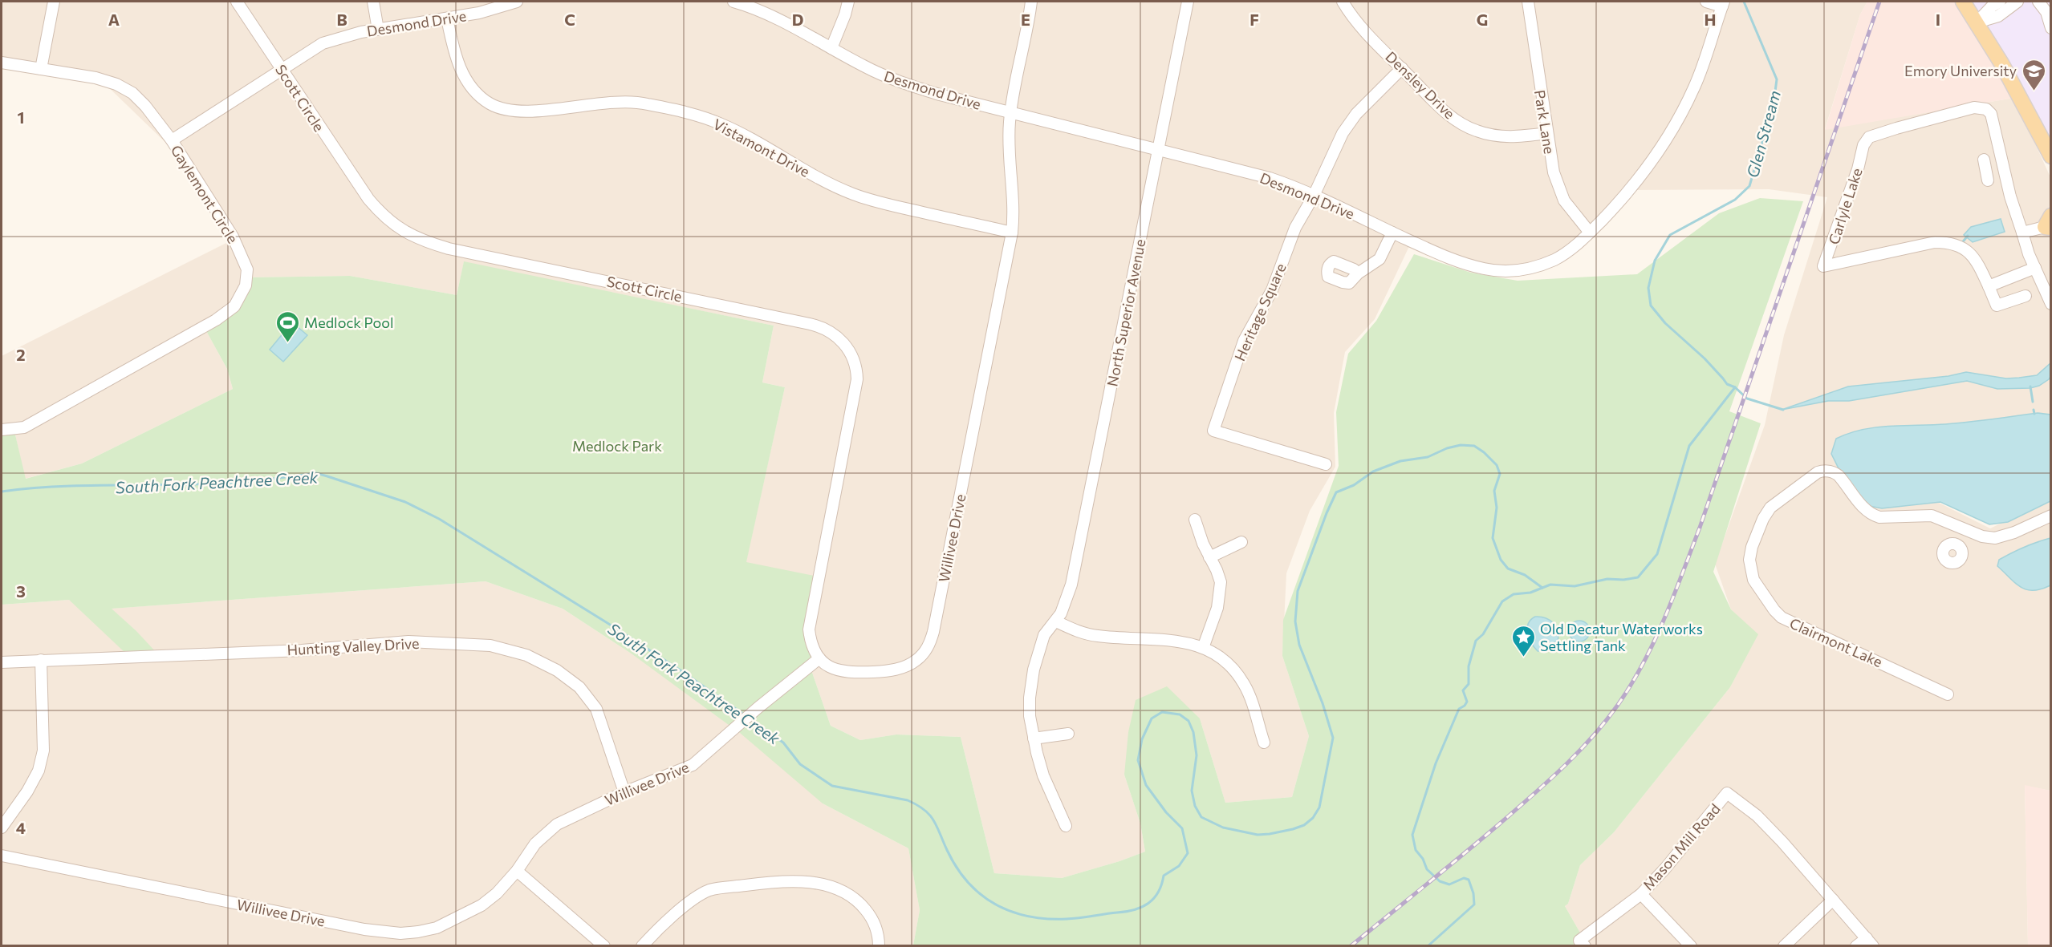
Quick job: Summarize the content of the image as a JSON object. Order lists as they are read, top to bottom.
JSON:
{
  "streets": {
    "street": [
      "Desmond Drive",
      "Densley Drive",
      "Scott Circle",
      "Park Lane",
      "Vistamont Drive",
      "Gaylemont Circle",
      "Carlyle Lake",
      "Heritage Square",
      "North Superior Avenue",
      "Willivee Drive",
      "Clairmont Lake",
      "Hunting Valley Drive",
      "Mason Mill Road"
    ]
  },
  "crossings": [
    ["Desmond Drive", "Scott Circle"],
    ["Desmond Drive", "Park Lane"],
    ["Desmond Drive", "Vistamont Drive"],
    ["Desmond Drive", "Gaylemont Circle"],
    ["Desmond Drive", "Heritage Square"],
    ["Desmond Drive", "North Superior Avenue"],
    ["Desmond Drive", "Willivee Drive"],
    ["Densley Drive", "Park Lane"],
    ["Scott Circle", "Willivee Drive"],
    ["Vistamont Drive", "Willivee Drive"],
    ["Willivee Drive", "Hunting Valley Drive"]
  ],
  "water": ["Glen Stream", "South Fork Peachtree Creek"],
  "parks": ["Medlock Park"],
  "places": {
    "school or university": ["Emory University"],
    "sports": ["Medlock Pool"],
    "place": ["Old Decatur Waterworks Settling Tank"]
  },
  "grid": {
    "columns": [
      "A",
      "B",
      "C",
      "D",
      "E",
      "F",
      "G",
      "H",
      "I"
    ],
    "rows": [
      "1",
      "2",
      "3",
      "4"
    ]
  }
}
